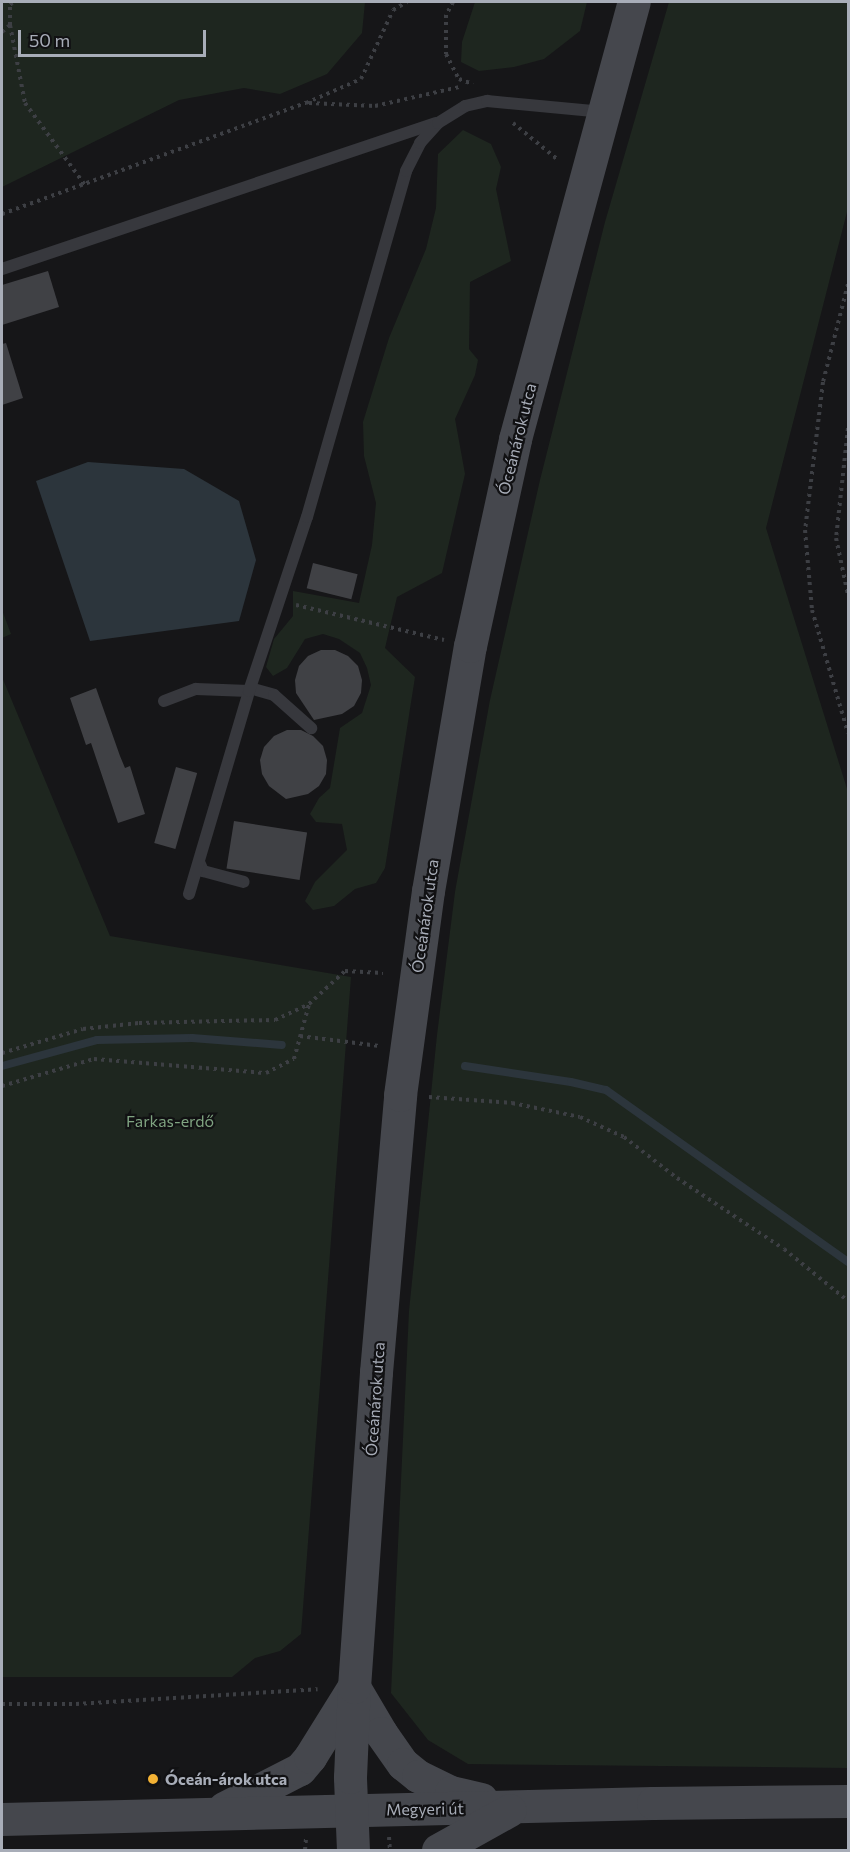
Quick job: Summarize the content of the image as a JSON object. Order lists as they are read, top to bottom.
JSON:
{
  "streets": {
    "street": ["Óceánárok utca", "Megyeri út"]
  },
  "crossings": [
    ["Óceánárok utca", "Megyeri út"]
  ],
  "parks": ["Farkas-erdő"],
  "places": ["Óceán-árok utca"],
  "scale_bar": "50 m"
}
